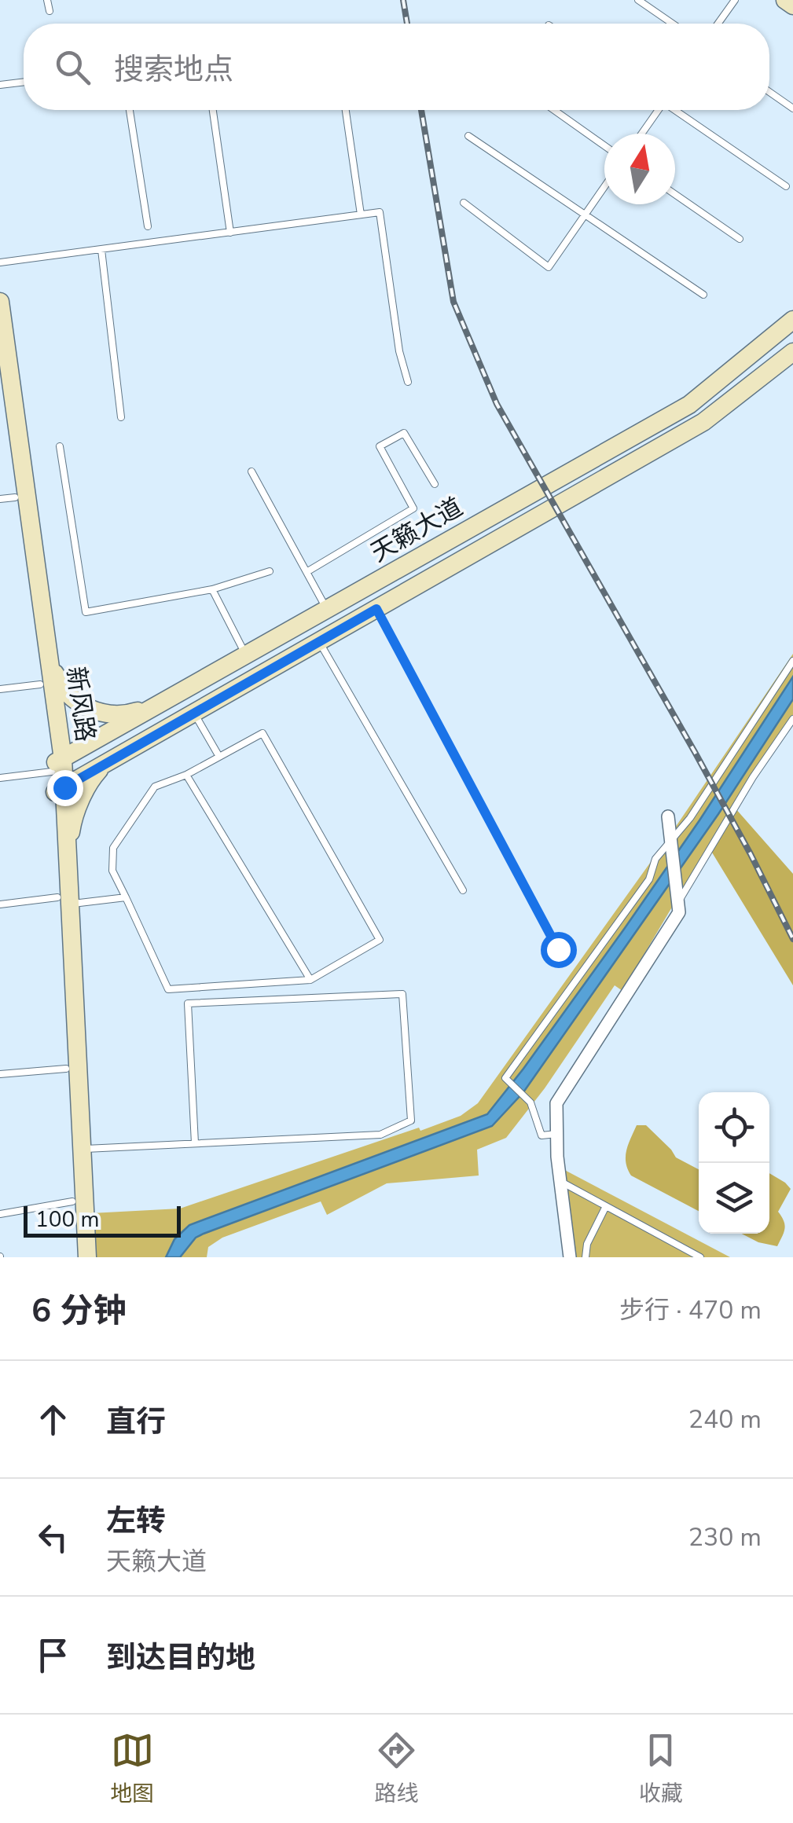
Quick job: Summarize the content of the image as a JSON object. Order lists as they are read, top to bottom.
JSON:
{
  "streets": {
    "main road": ["天籁大道", "新风路"]
  },
  "crossings": [
    ["天籁大道", "新风路"]
  ],
  "scale_bar": "100 m",
  "north": "top",
  "page": {
    "search": "搜索地点",
    "scale": "100 m",
    "heading": ["6 分钟", "步行 · 470 m"],
    "list": [
      ["直行", "240 m"],
      ["左转", "天籁大道", "230 m"],
      "到达目的地"
    ],
    "nav": ["地图", "路线", "收藏"]
  }
}
